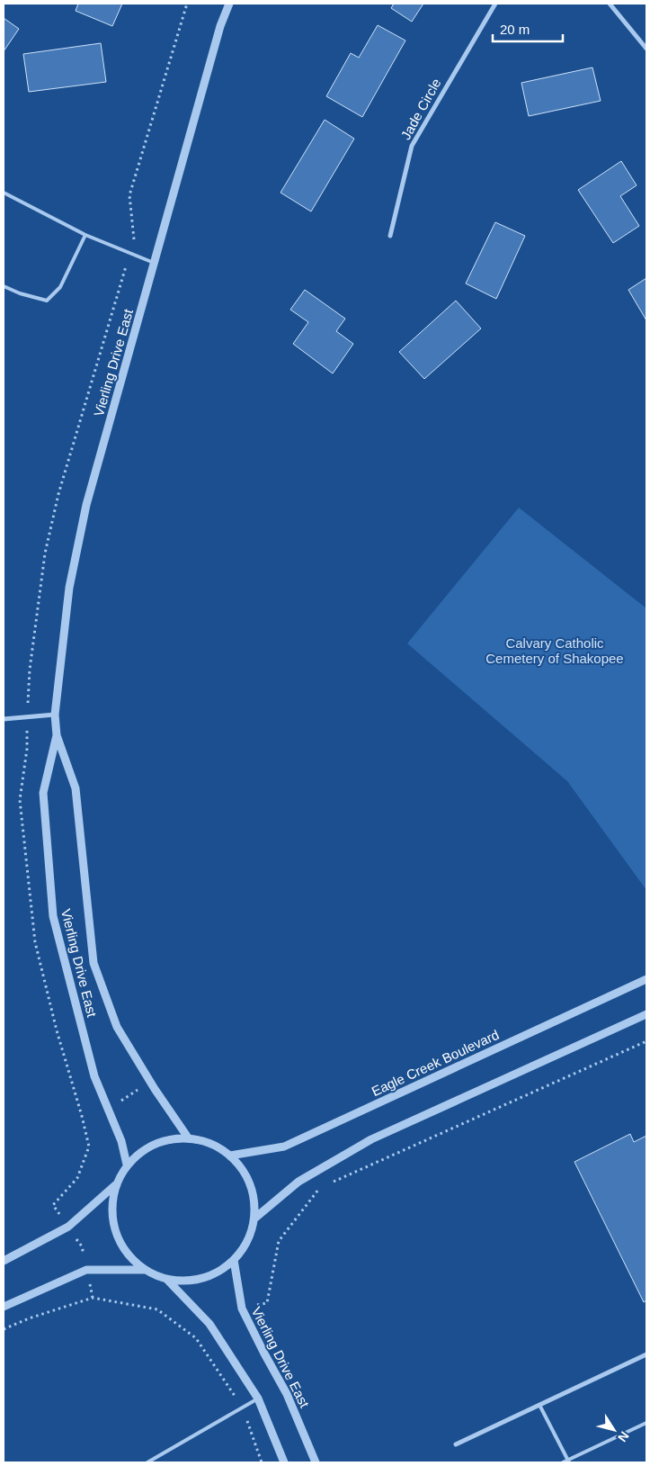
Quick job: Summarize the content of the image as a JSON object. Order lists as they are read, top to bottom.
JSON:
{
  "streets": {
    "street": ["Jade Circle", "Vierling Drive East", "Eagle Creek Boulevard"]
  },
  "crossings": [
    ["Vierling Drive East", "Eagle Creek Boulevard"]
  ],
  "parks": ["Calvary Catholic Cemetery of Shakopee"],
  "scale_bar": "20 m",
  "north": "bottom right"
}
